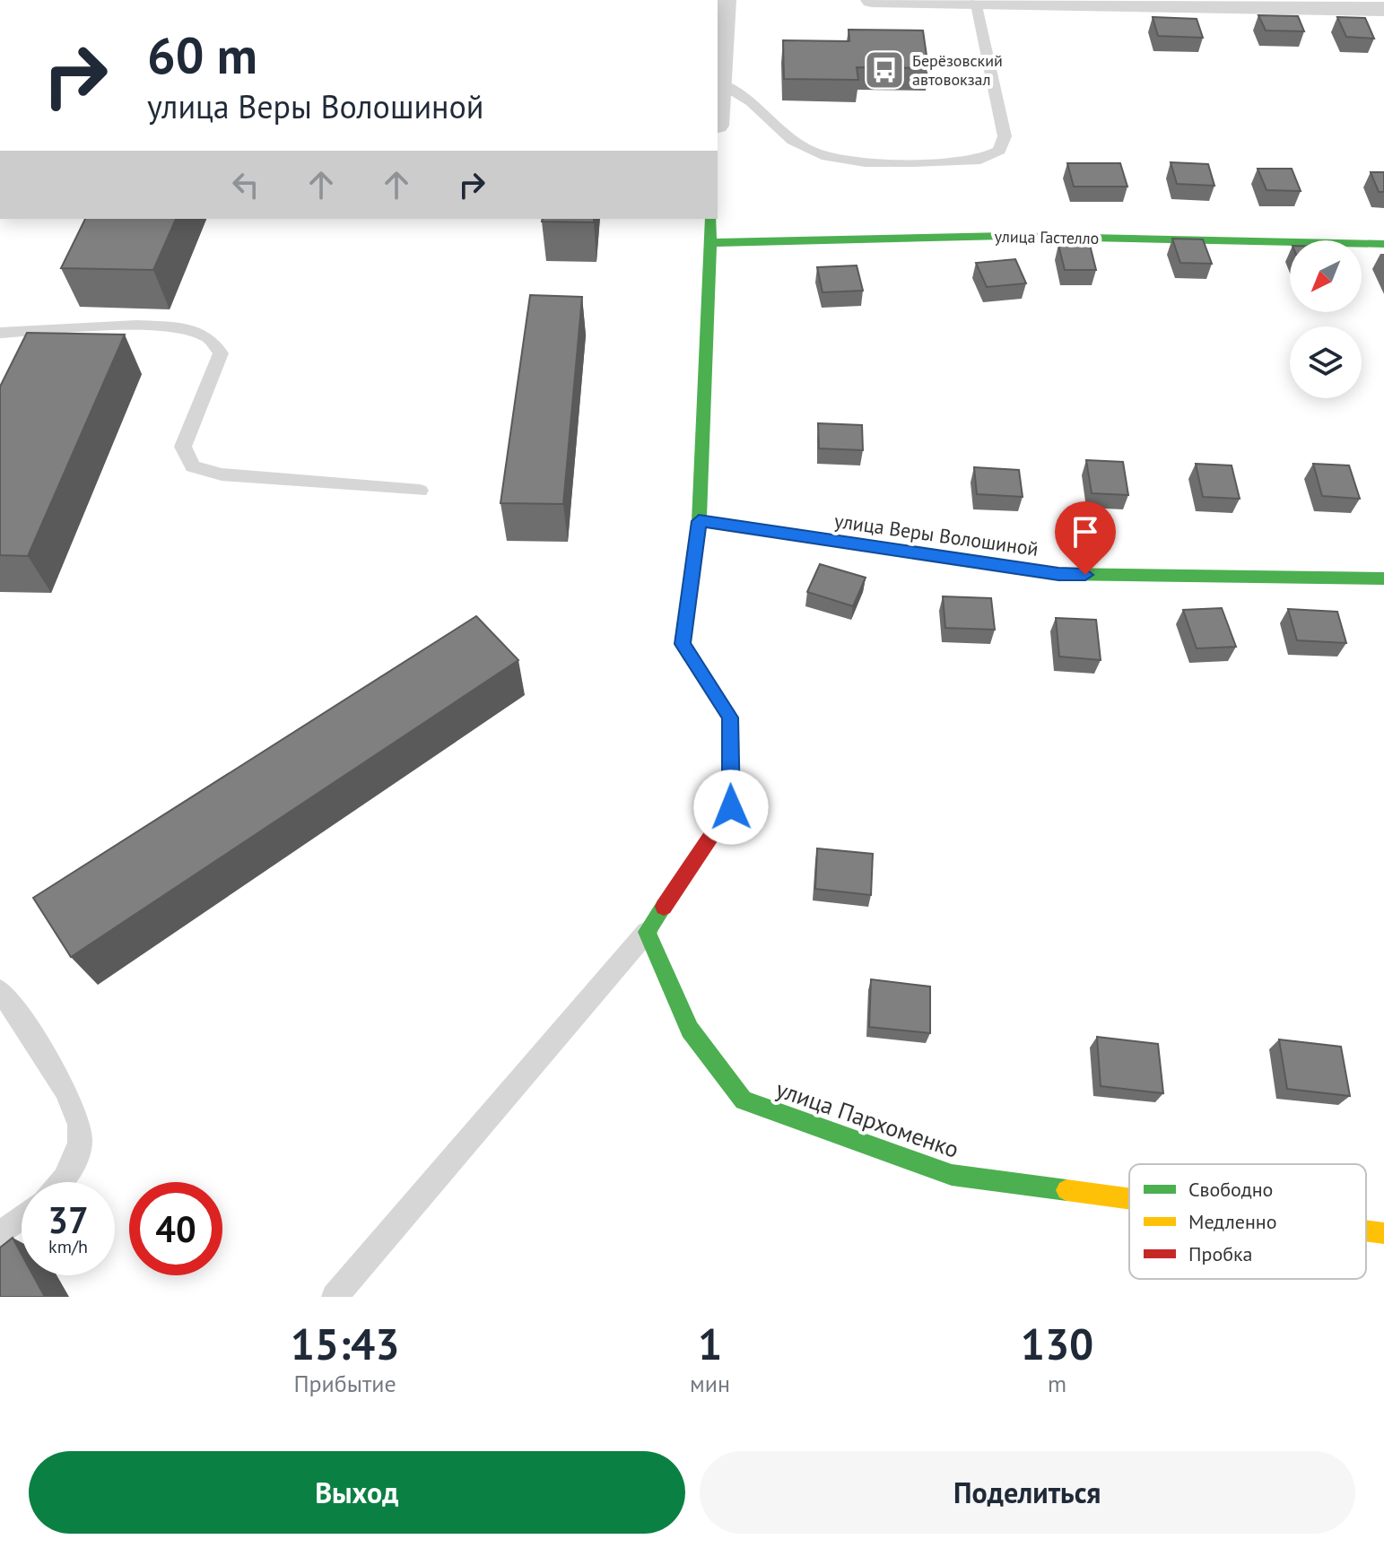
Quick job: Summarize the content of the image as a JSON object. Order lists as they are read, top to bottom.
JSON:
{
  "streets": {
    "street": ["улица Гастелло", "улица Веры Волошиной", "улица Пархоменко"]
  },
  "places": {
    "bus stop": ["Берёзовский автовокзал"]
  },
  "legend": ["Свободно", "Медленно", "Пробка"],
  "north": "bottom left",
  "page": {
    "turn": ["60 m", "улица Веры Волошиной"],
    "speed": "37 km/h",
    "limit": "40",
    "eta": [
      "15:43",
      "Прибытие",
      "1",
      "мин",
      "130",
      "m"
    ],
    "buttons": ["Выход", "Поделиться"]
  }
}
